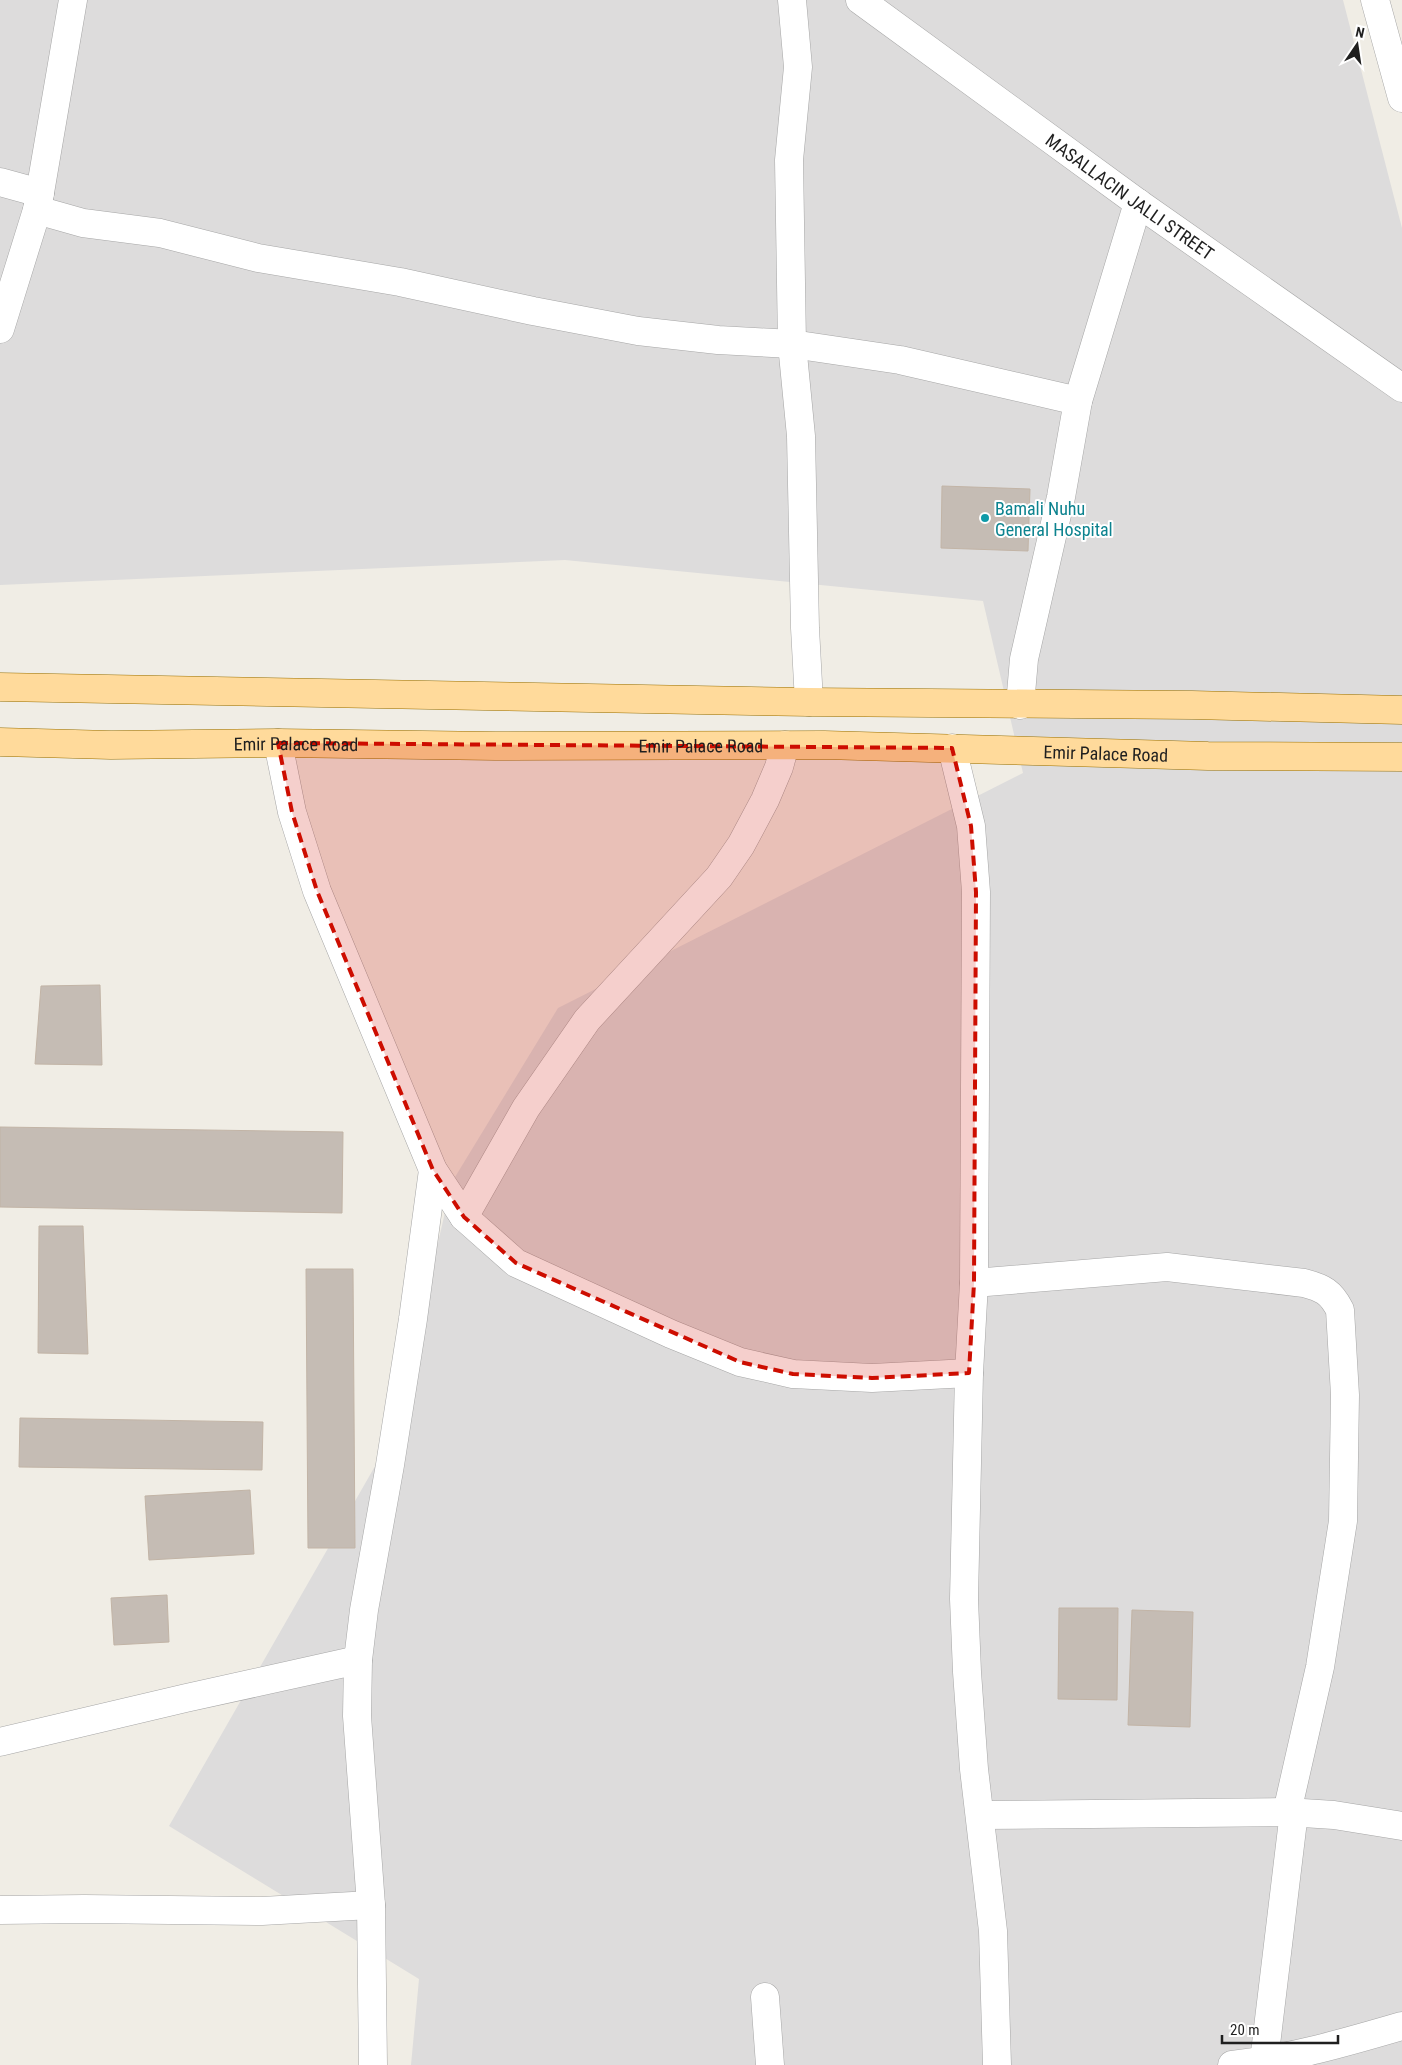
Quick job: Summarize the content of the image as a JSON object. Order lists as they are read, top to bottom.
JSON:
{
  "streets": {
    "main road": ["Emir Palace Road"],
    "street": ["MASALLACIN JALLI STREET"]
  },
  "places": ["Bamali Nuhu General Hospital"],
  "scale_bar": "20 m",
  "north": "top"
}
